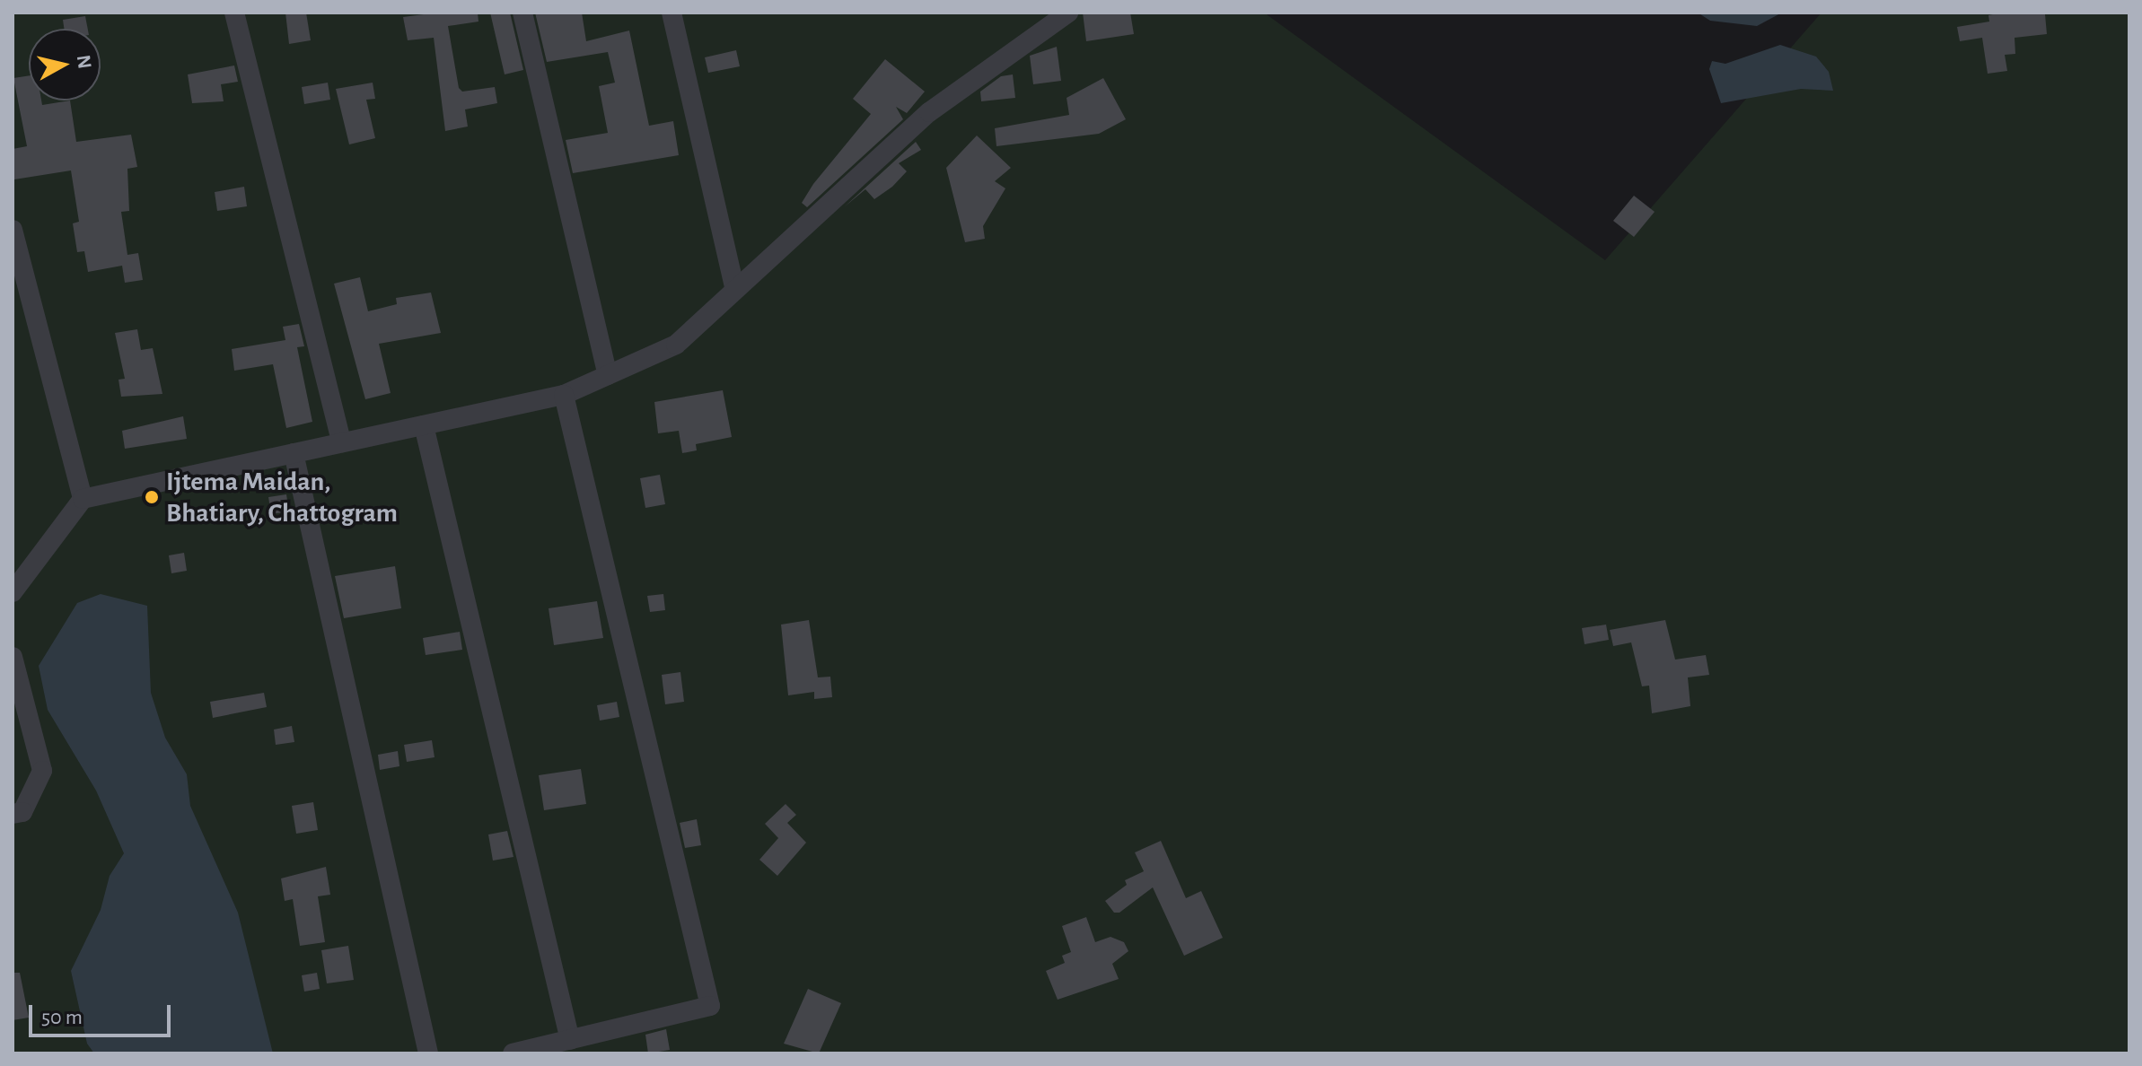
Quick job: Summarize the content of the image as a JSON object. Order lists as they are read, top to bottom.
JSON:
{
  "places": ["Ijtema Maidan, Bhatiary, Chattogram"],
  "scale_bar": "50 m",
  "north": "right"
}
